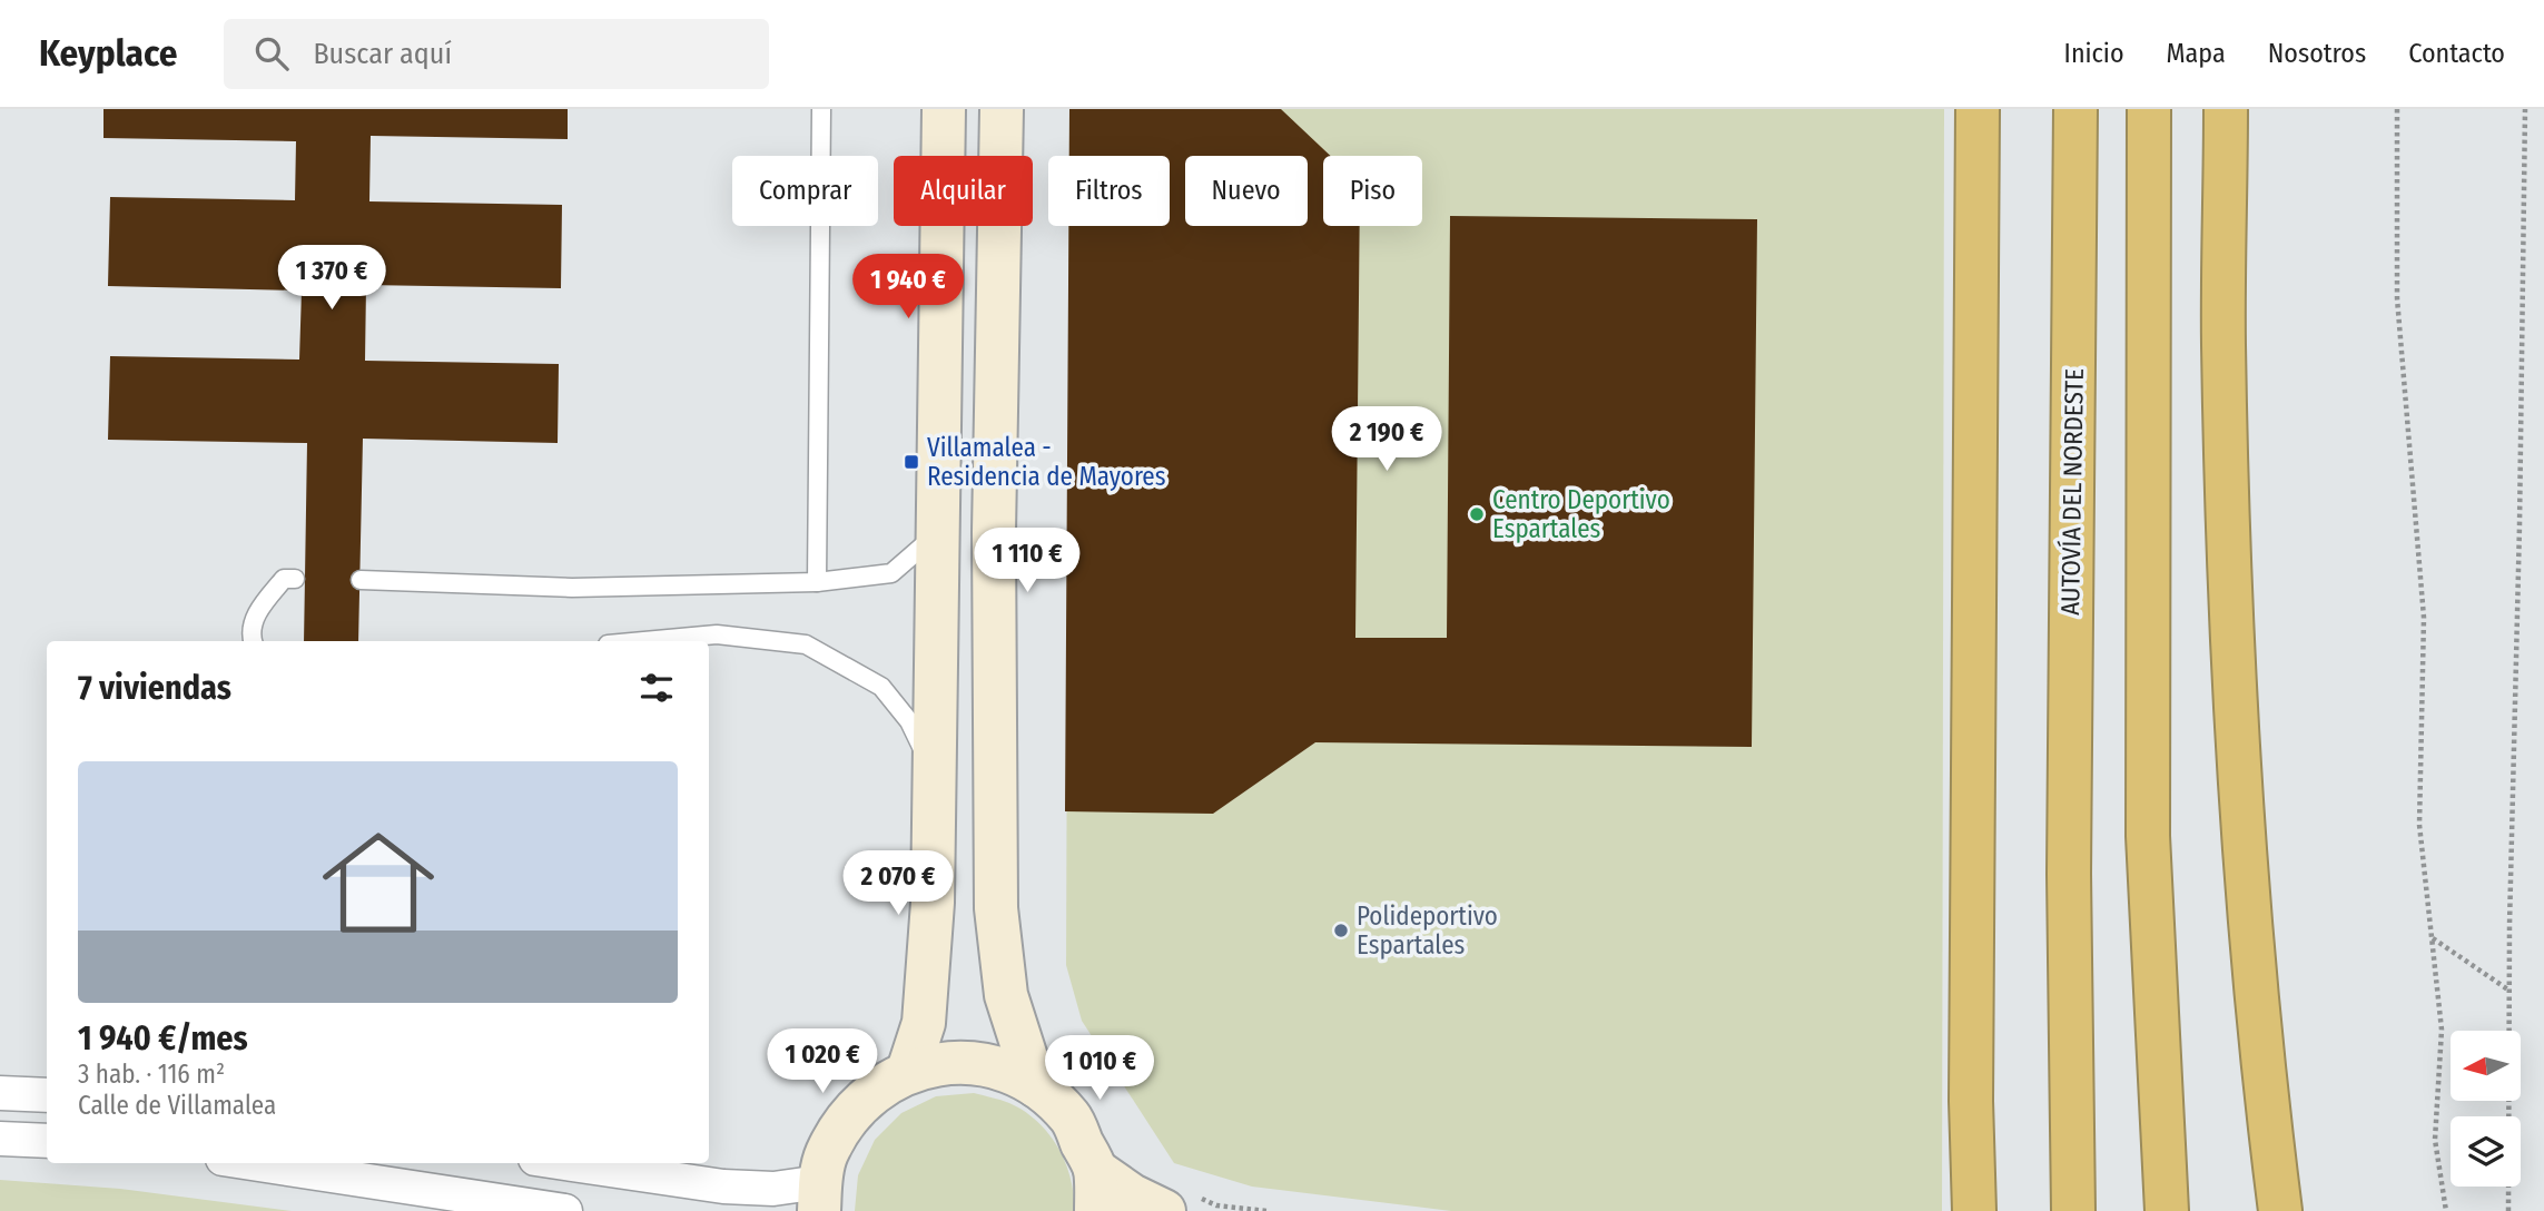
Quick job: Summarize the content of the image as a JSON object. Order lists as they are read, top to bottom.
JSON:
{
  "streets": {
    "highway": ["AUTOVÍA DEL NORDESTE"]
  },
  "places": {
    "transit": ["Villamalea - Residencia de Mayores"],
    "other": ["Centro Deportivo Espartales", "Polideportivo Espartales"]
  },
  "north": "left",
  "page": {
    "header": "Keyplace",
    "search": "Buscar aquí",
    "nav": [
      "Inicio",
      "Mapa",
      "Nosotros",
      "Contacto"
    ],
    "chip": [
      "Comprar",
      "Alquilar",
      "Filtros",
      "Nuevo",
      "Piso"
    ],
    "price": [
      "1 370 €",
      "1 940 €",
      "2 190 €",
      "1 110 €",
      "2 070 €",
      "1 020 €",
      "1 010 €"
    ],
    "heading": "7 viviendas",
    "list": [
      {
        "name": "1 940 €/mes",
        "note": "3 hab. · 116 m² · Calle de Villamalea"
      }
    ]
  }
}
